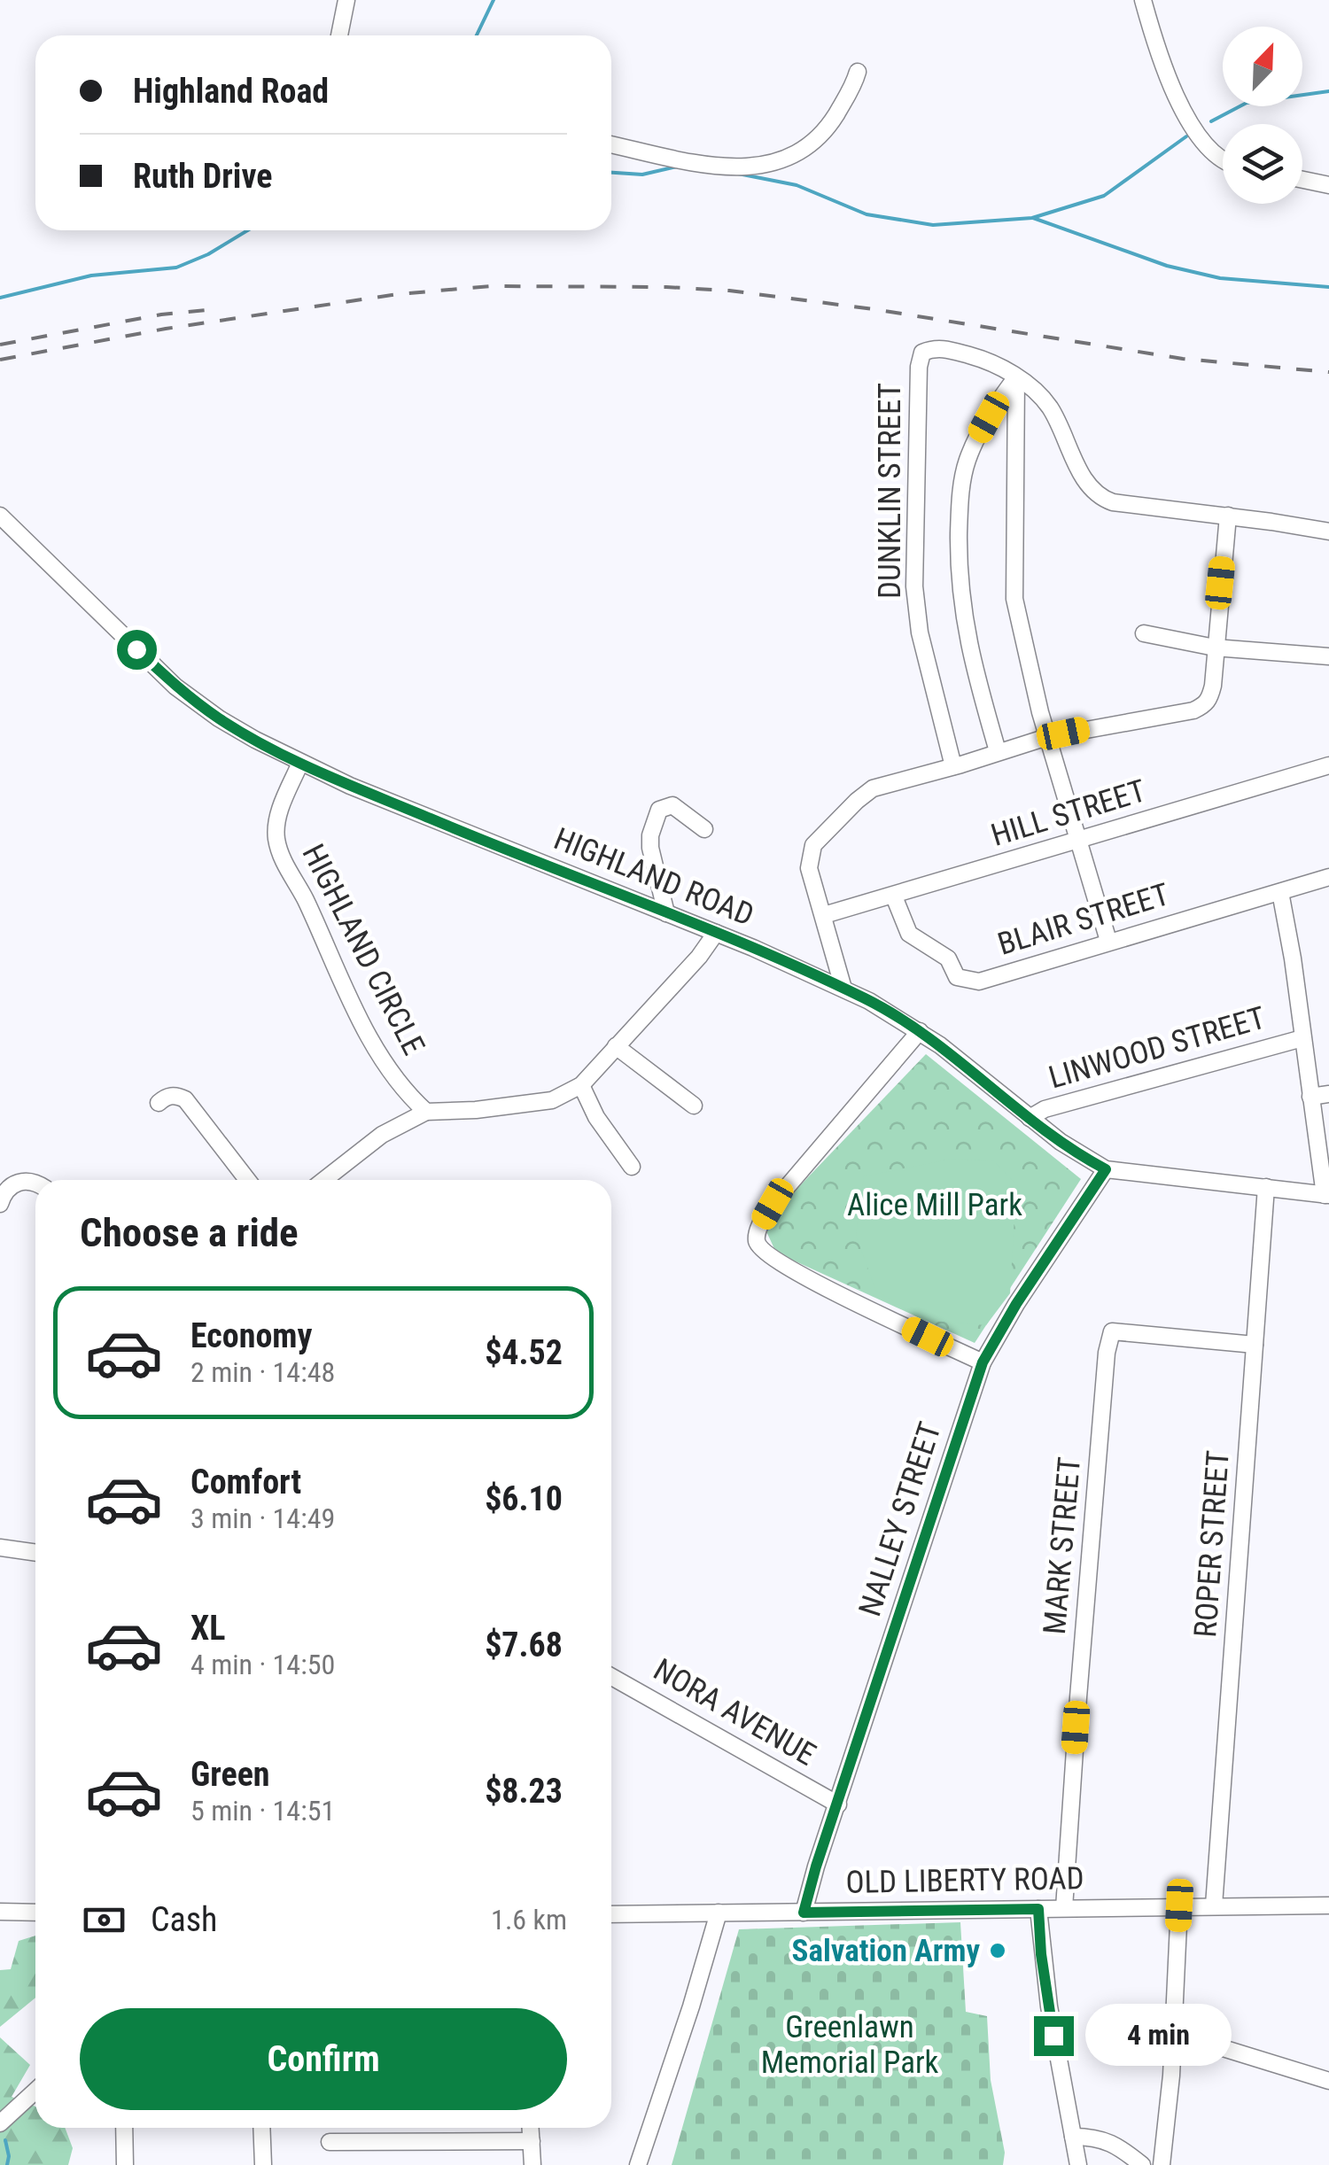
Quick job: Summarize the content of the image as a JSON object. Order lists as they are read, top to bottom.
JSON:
{
  "streets": {
    "street": [
      "DUNKLIN STREET",
      "HILL STREET",
      "HIGHLAND ROAD",
      "BLAIR STREET",
      "HIGHLAND CIRCLE",
      "LINWOOD STREET",
      "NALLEY STREET",
      "ROPER STREET",
      "MARK STREET",
      "NORA AVENUE",
      "OLD LIBERTY ROAD"
    ]
  },
  "crossings": [
    ["HILL STREET", "BLAIR STREET"],
    ["HIGHLAND ROAD", "HIGHLAND CIRCLE"],
    ["HIGHLAND ROAD", "LINWOOD STREET"],
    ["HIGHLAND ROAD", "NALLEY STREET"],
    ["HIGHLAND ROAD", "ROPER STREET"],
    ["NALLEY STREET", "NORA AVENUE"],
    ["NALLEY STREET", "OLD LIBERTY ROAD"],
    ["ROPER STREET", "MARK STREET"],
    ["ROPER STREET", "OLD LIBERTY ROAD"],
    ["MARK STREET", "OLD LIBERTY ROAD"]
  ],
  "parks": ["Alice Mill Park", "Greenlawn Memorial Park"],
  "places": ["Salvation Army"],
  "north": "top right",
  "page": {
    "banner": ["Highland Road", "Ruth Drive"],
    "heading": "Choose a ride",
    "list": [
      {
        "name": "Economy",
        "note": "2 min · 14:48",
        "value": "$4.52"
      },
      {
        "name": "Comfort",
        "note": "3 min · 14:49",
        "value": "$6.10"
      },
      {
        "name": "XL",
        "note": "4 min · 14:50",
        "value": "$7.68"
      },
      {
        "name": "Green",
        "note": "5 min · 14:51",
        "value": "$8.23"
      }
    ],
    "pay": ["Cash", "1.6 km"],
    "buttons": "Confirm",
    "bubble": "4 min"
  }
}
